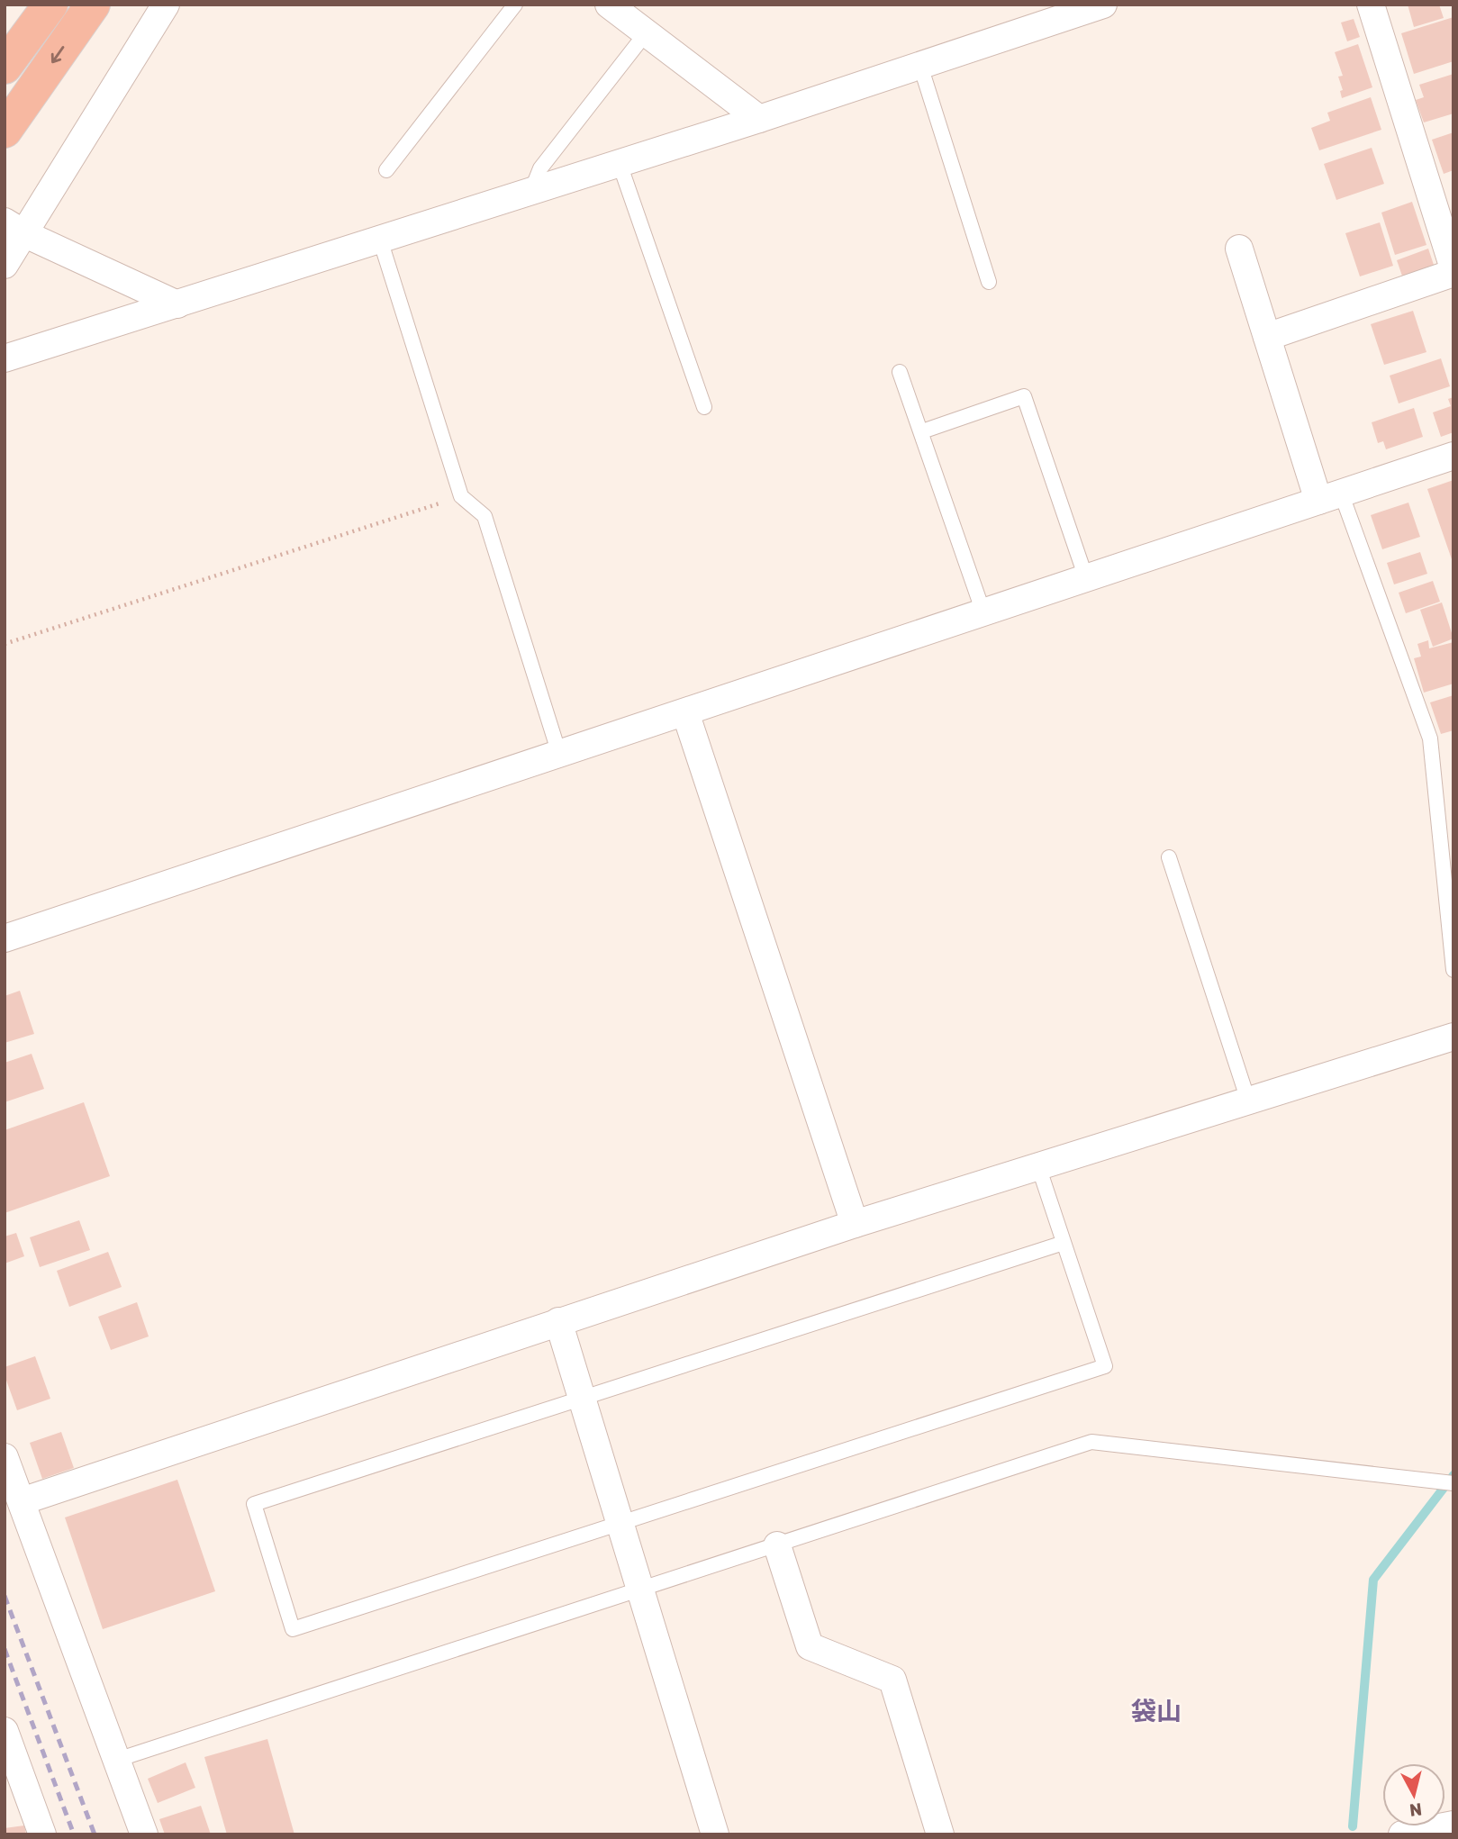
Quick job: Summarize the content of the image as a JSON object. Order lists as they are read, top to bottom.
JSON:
{
  "districts": ["袋山"],
  "north": "bottom"
}
